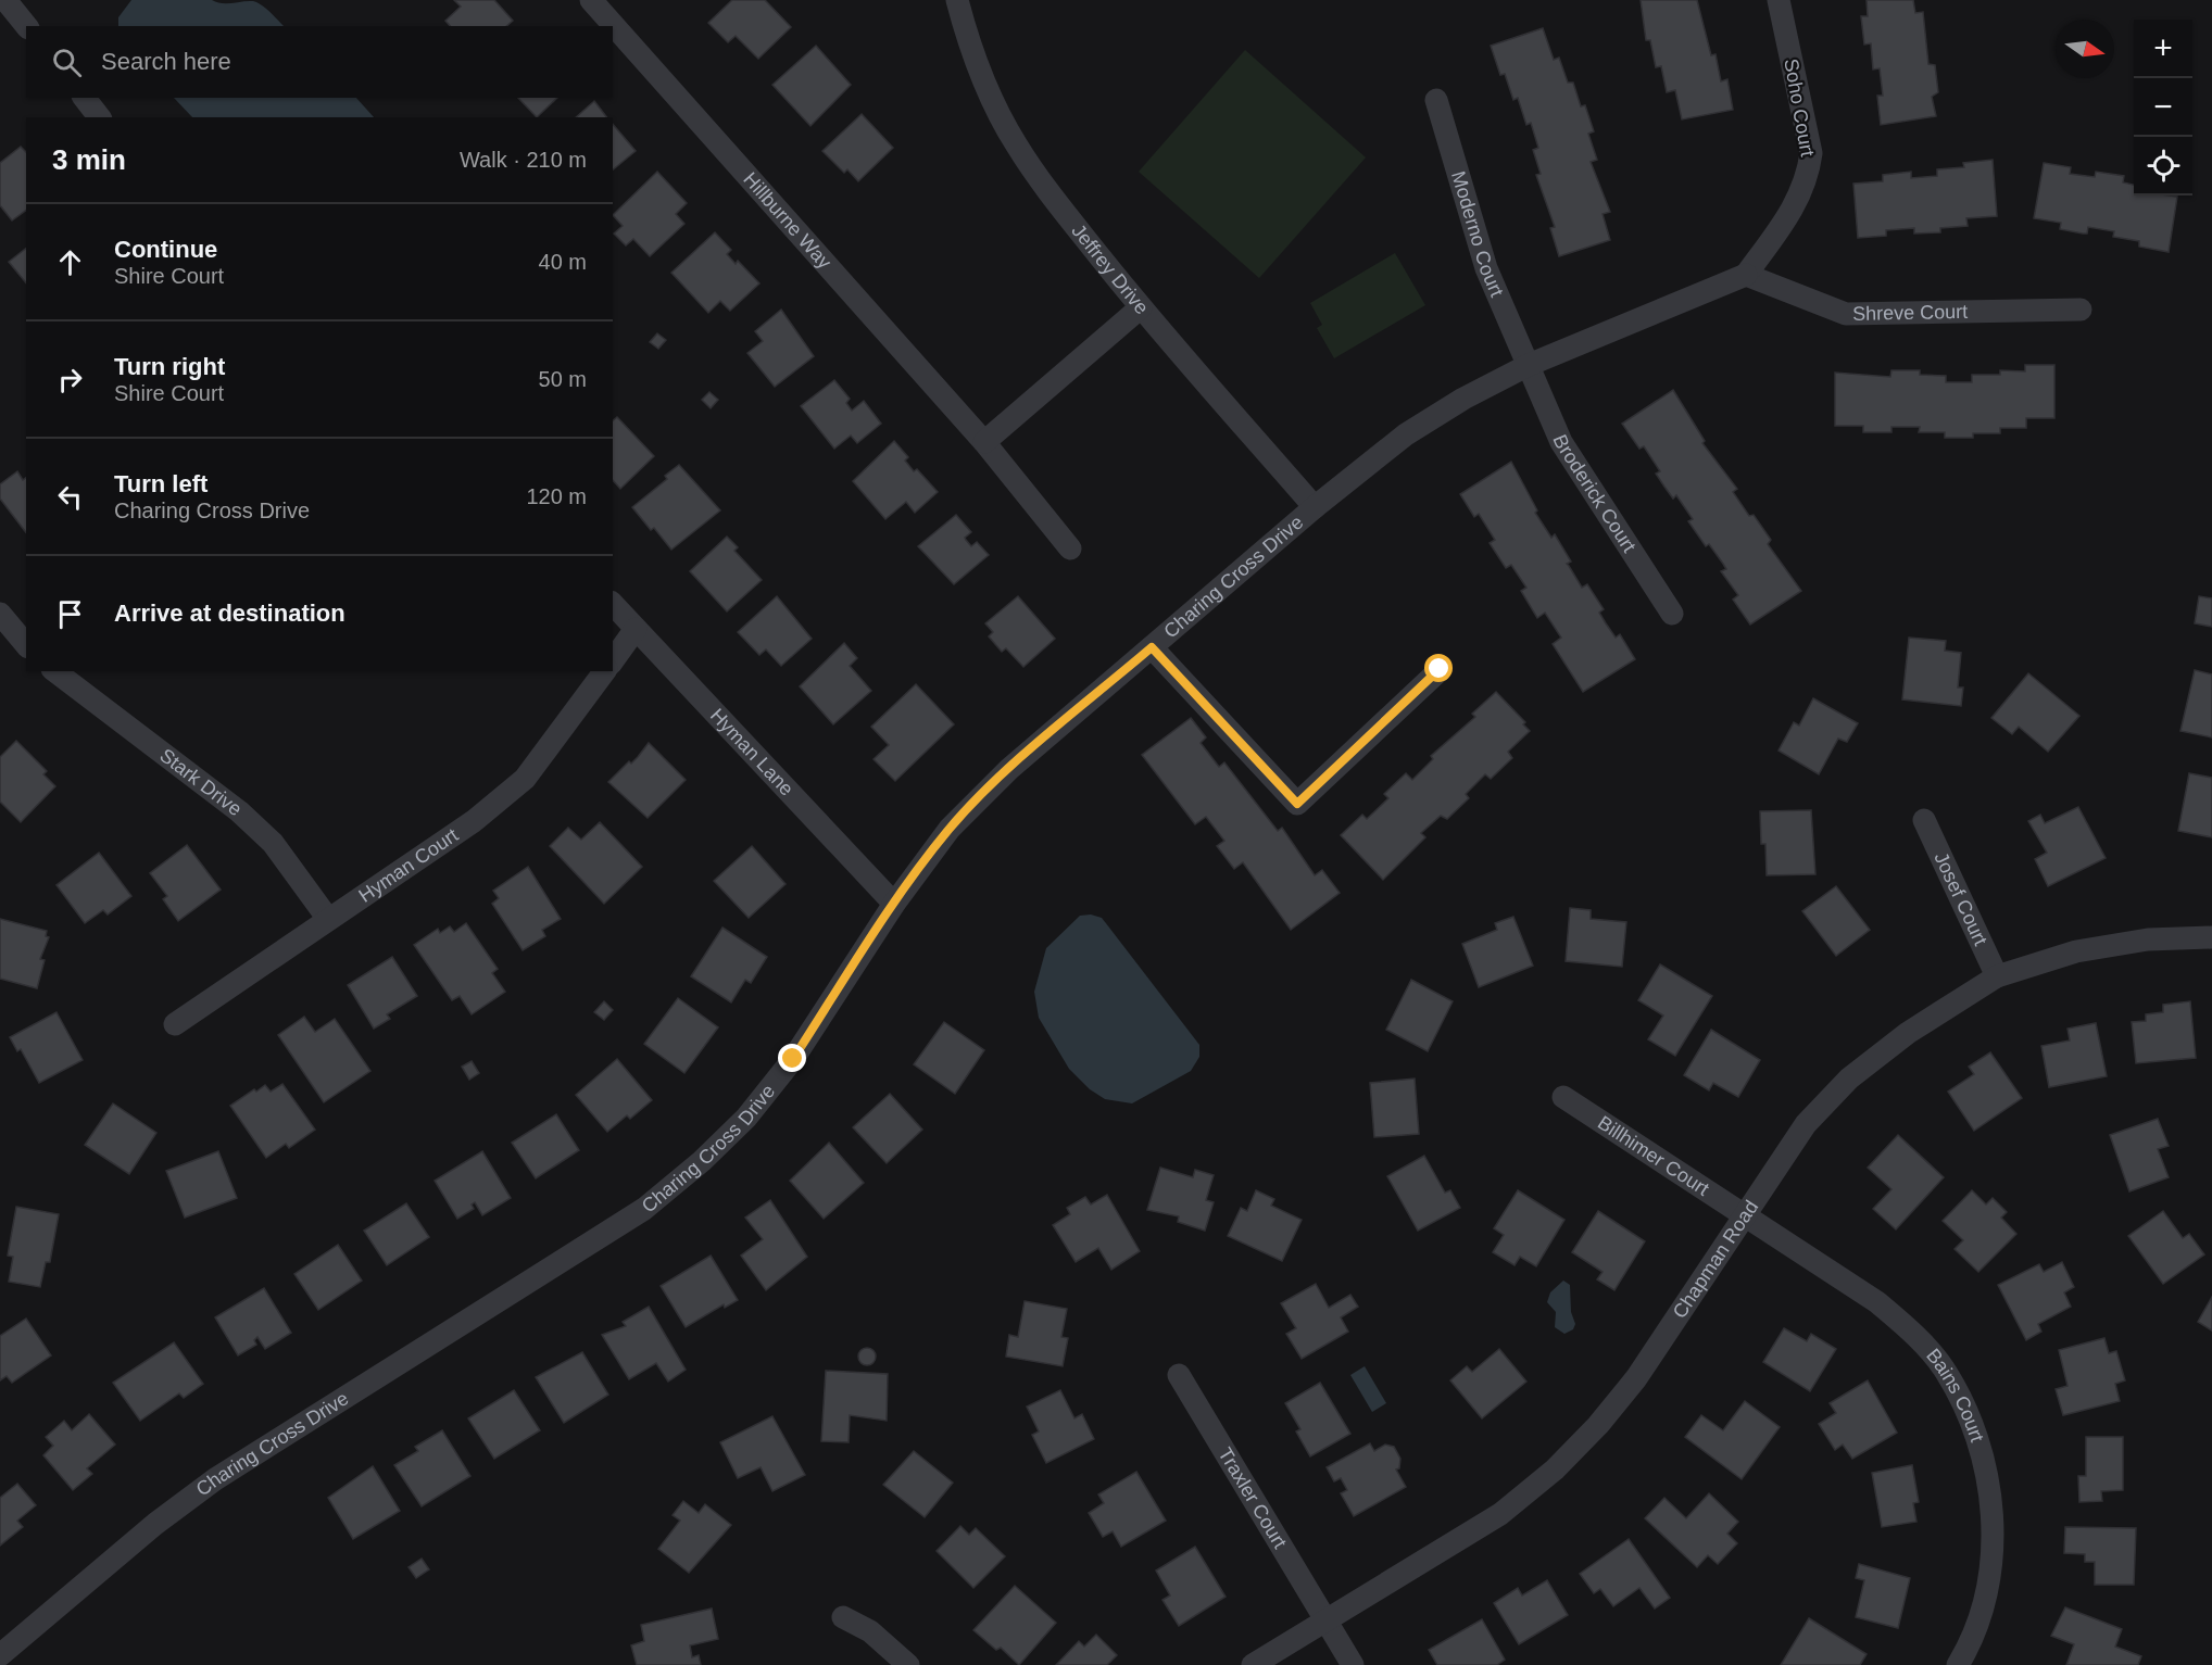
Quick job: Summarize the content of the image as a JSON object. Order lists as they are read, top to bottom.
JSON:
{
  "streets": {
    "street": [
      "Soho Court",
      "Hillburne Way",
      "Moderno Court",
      "Jeffrey Drive",
      "Shreve Court",
      "Broderick Court",
      "Charing Cross Drive",
      "Hyman Lane",
      "Stark Drive",
      "Hyman Court",
      "Josef Court",
      "Billhimer Court",
      "Chapman Road",
      "Bains Court",
      "Traxler Court"
    ]
  },
  "crossings": [
    ["Soho Court", "Shreve Court"],
    ["Soho Court", "Charing Cross Drive"],
    ["Moderno Court", "Broderick Court"],
    ["Moderno Court", "Charing Cross Drive"],
    ["Jeffrey Drive", "Charing Cross Drive"],
    ["Shreve Court", "Charing Cross Drive"],
    ["Broderick Court", "Charing Cross Drive"],
    ["Charing Cross Drive", "Hyman Lane"],
    ["Stark Drive", "Hyman Court"],
    ["Josef Court", "Chapman Road"],
    ["Billhimer Court", "Chapman Road"],
    ["Billhimer Court", "Bains Court"],
    ["Chapman Road", "Bains Court"],
    ["Chapman Road", "Traxler Court"]
  ],
  "north": "right",
  "page": {
    "map_buttons": ["+", "−"],
    "search": "Search here",
    "heading": ["3 min", "Walk · 210 m"],
    "list": [
      ["Continue", "Shire Court", "40 m"],
      ["Turn right", "Shire Court", "50 m"],
      ["Turn left", "Charing Cross Drive", "120 m"],
      "Arrive at destination"
    ]
  }
}
